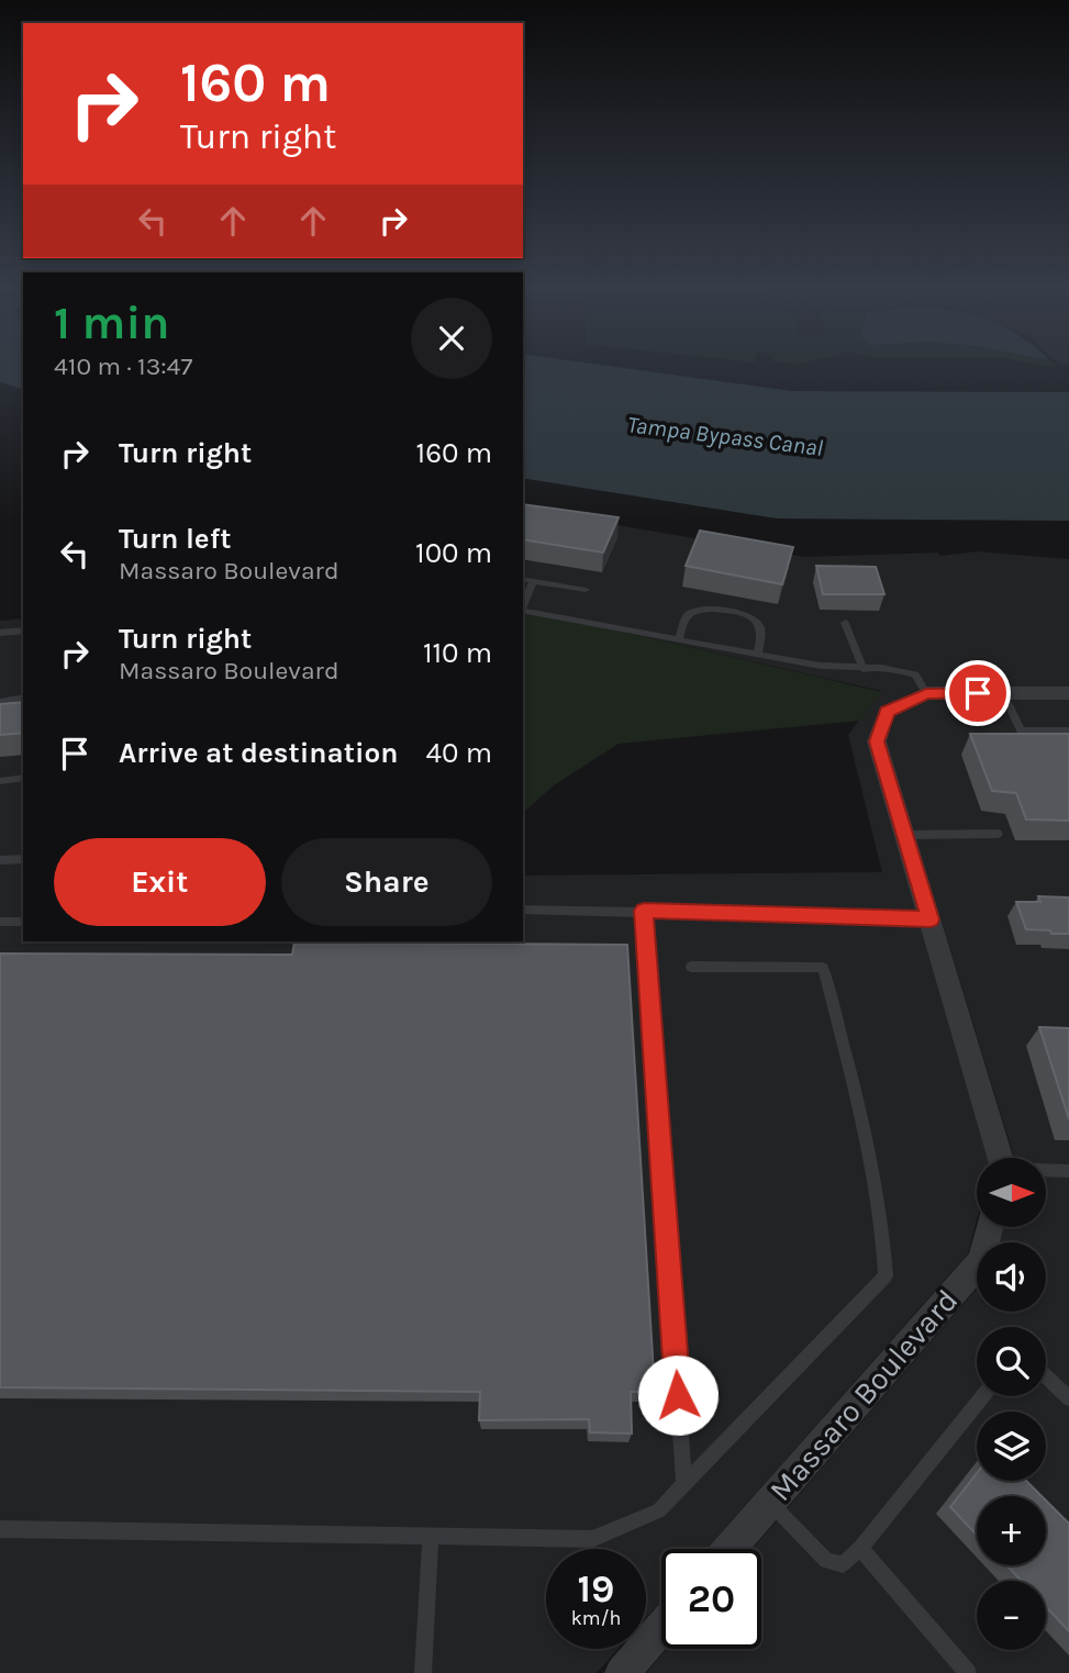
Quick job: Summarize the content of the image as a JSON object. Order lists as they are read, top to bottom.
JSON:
{
  "streets": {
    "street": ["Massaro Boulevard"]
  },
  "water": ["Tampa Bypass Canal"],
  "north": "right",
  "page": {
    "turn": ["160 m", "Turn right"],
    "heading": ["1 min", "410 m · 13:47"],
    "list": [
      {
        "name": "Turn right",
        "value": "160 m"
      },
      {
        "name": "Turn left",
        "note": "Massaro Boulevard",
        "value": "100 m"
      },
      {
        "name": "Turn right",
        "note": "Massaro Boulevard",
        "value": "110 m"
      },
      {
        "name": "Arrive at destination",
        "value": "40 m"
      }
    ],
    "buttons": ["Exit", "Share"],
    "map_buttons": ["+", "−"],
    "speed": "19 km/h",
    "limit": "20"
  }
}
